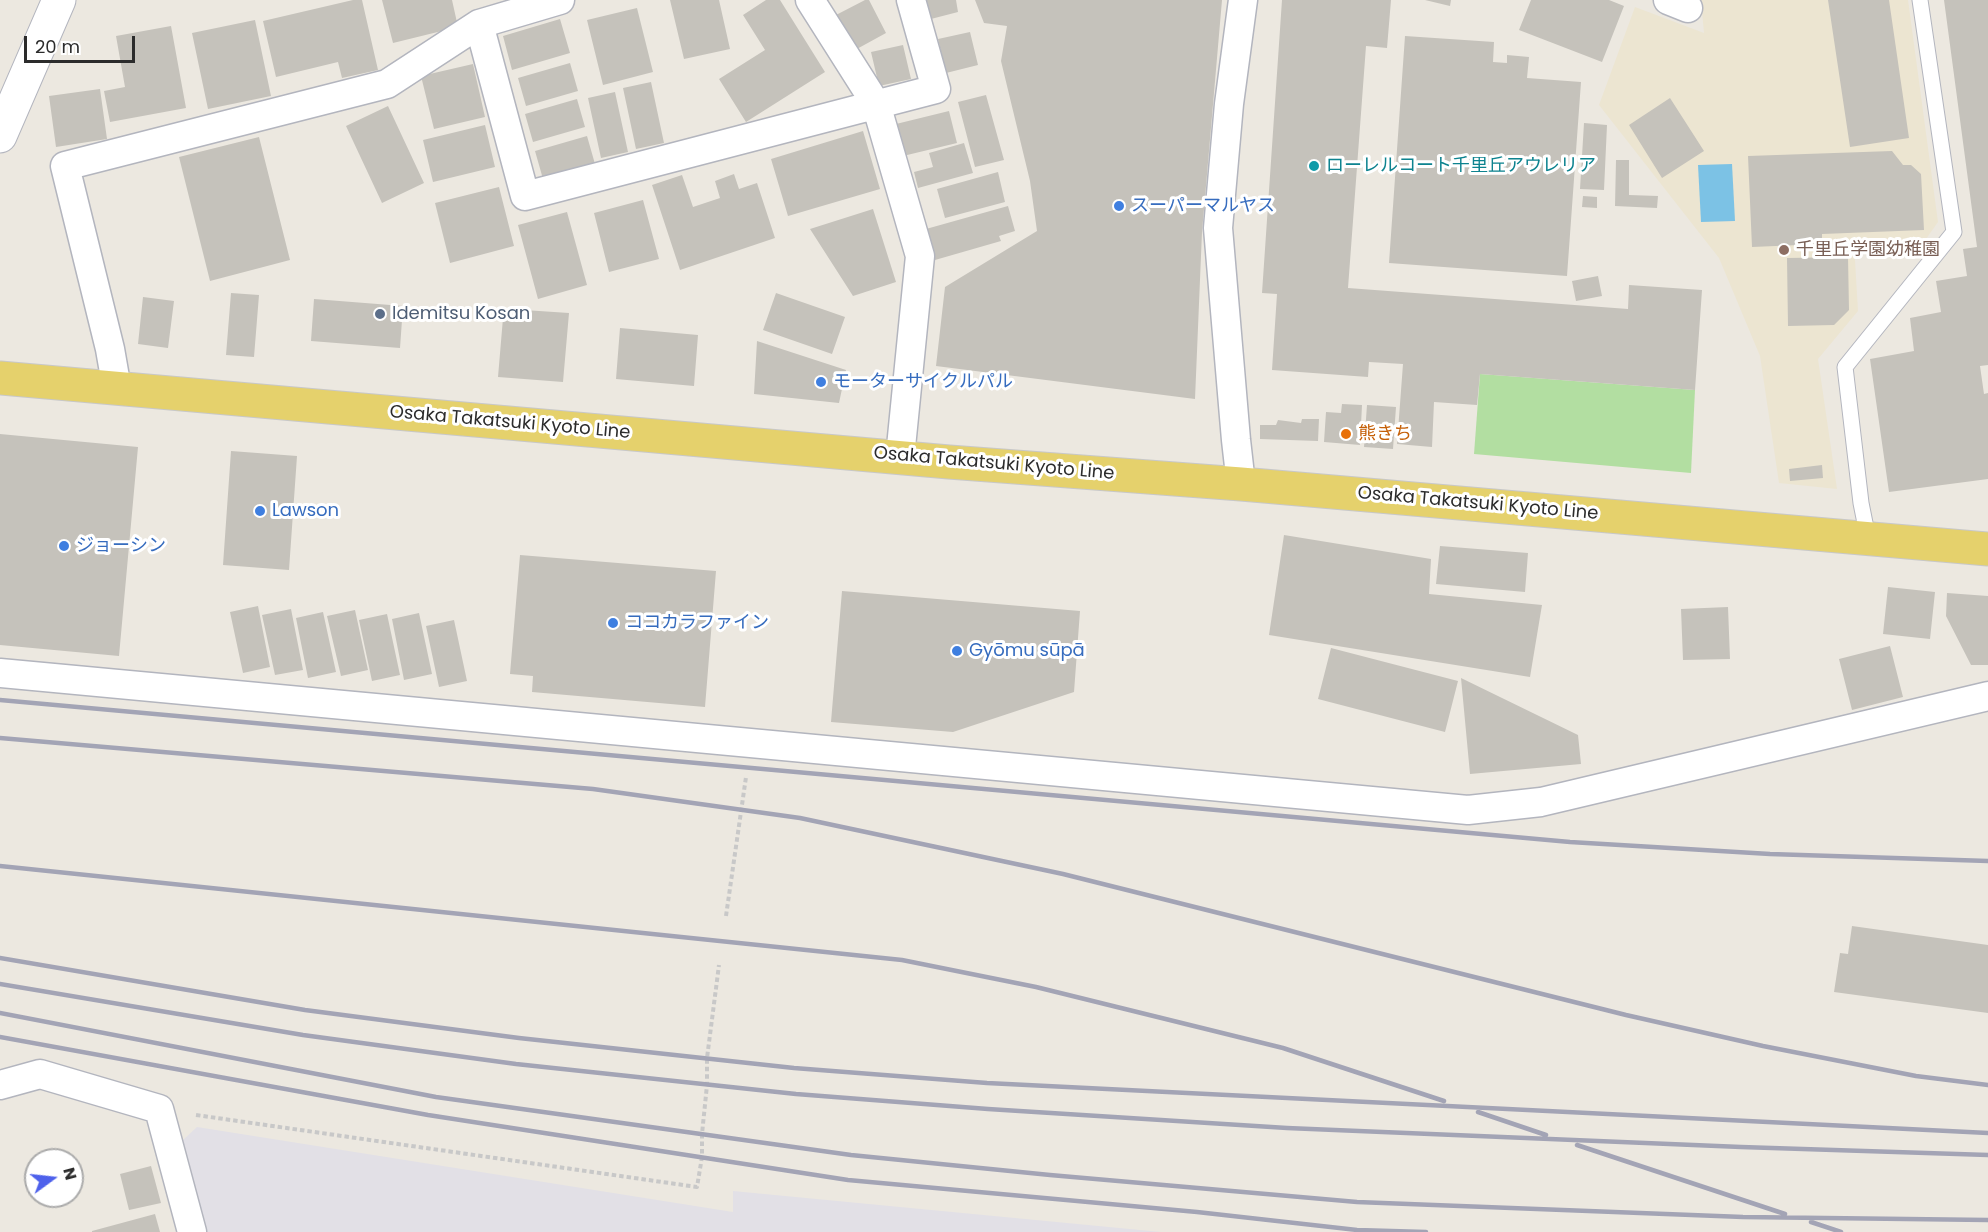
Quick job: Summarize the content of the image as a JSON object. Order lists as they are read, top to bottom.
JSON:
{
  "streets": {
    "main road": ["Osaka Takatsuki Kyoto Line"]
  },
  "places": [
    "ローレルコート千里丘アウレリア",
    "スーパーマルヤス",
    "千里丘学園幼稚園",
    "Idemitsu Kosan",
    "モーターサイクルパル",
    "熊きち",
    "Lawson",
    "ジョーシン",
    "ココカラファイン",
    "Gyōmu sūpā"
  ],
  "scale_bar": "20 m",
  "north": "right"
}
